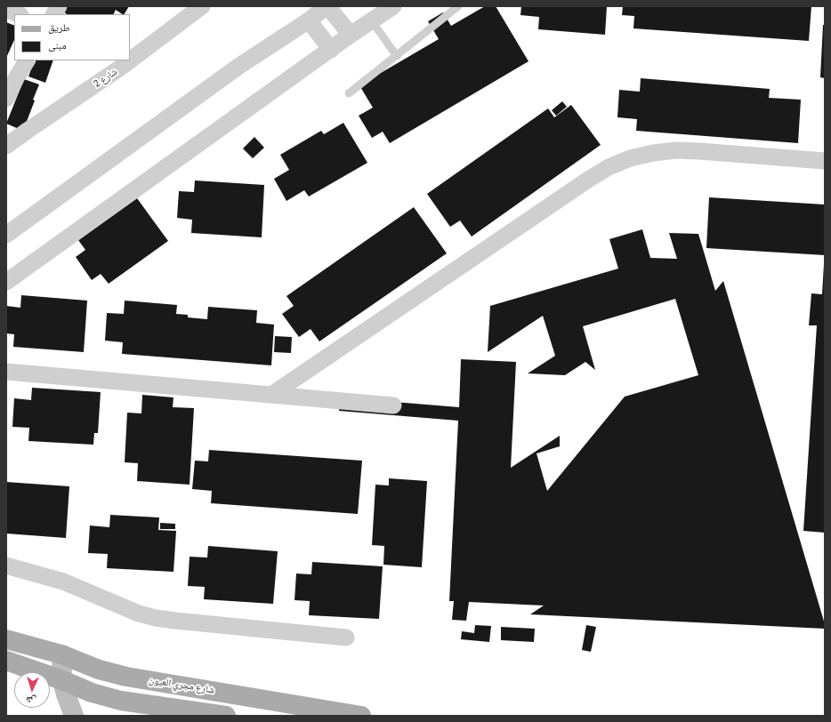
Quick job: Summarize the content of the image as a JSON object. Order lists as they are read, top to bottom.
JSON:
{
  "streets": {
    "main road": ["شارع مجري العيون"],
    "street": ["شارع 2"]
  },
  "legend": ["طريق", "مبنى"],
  "north": "bottom"
}
